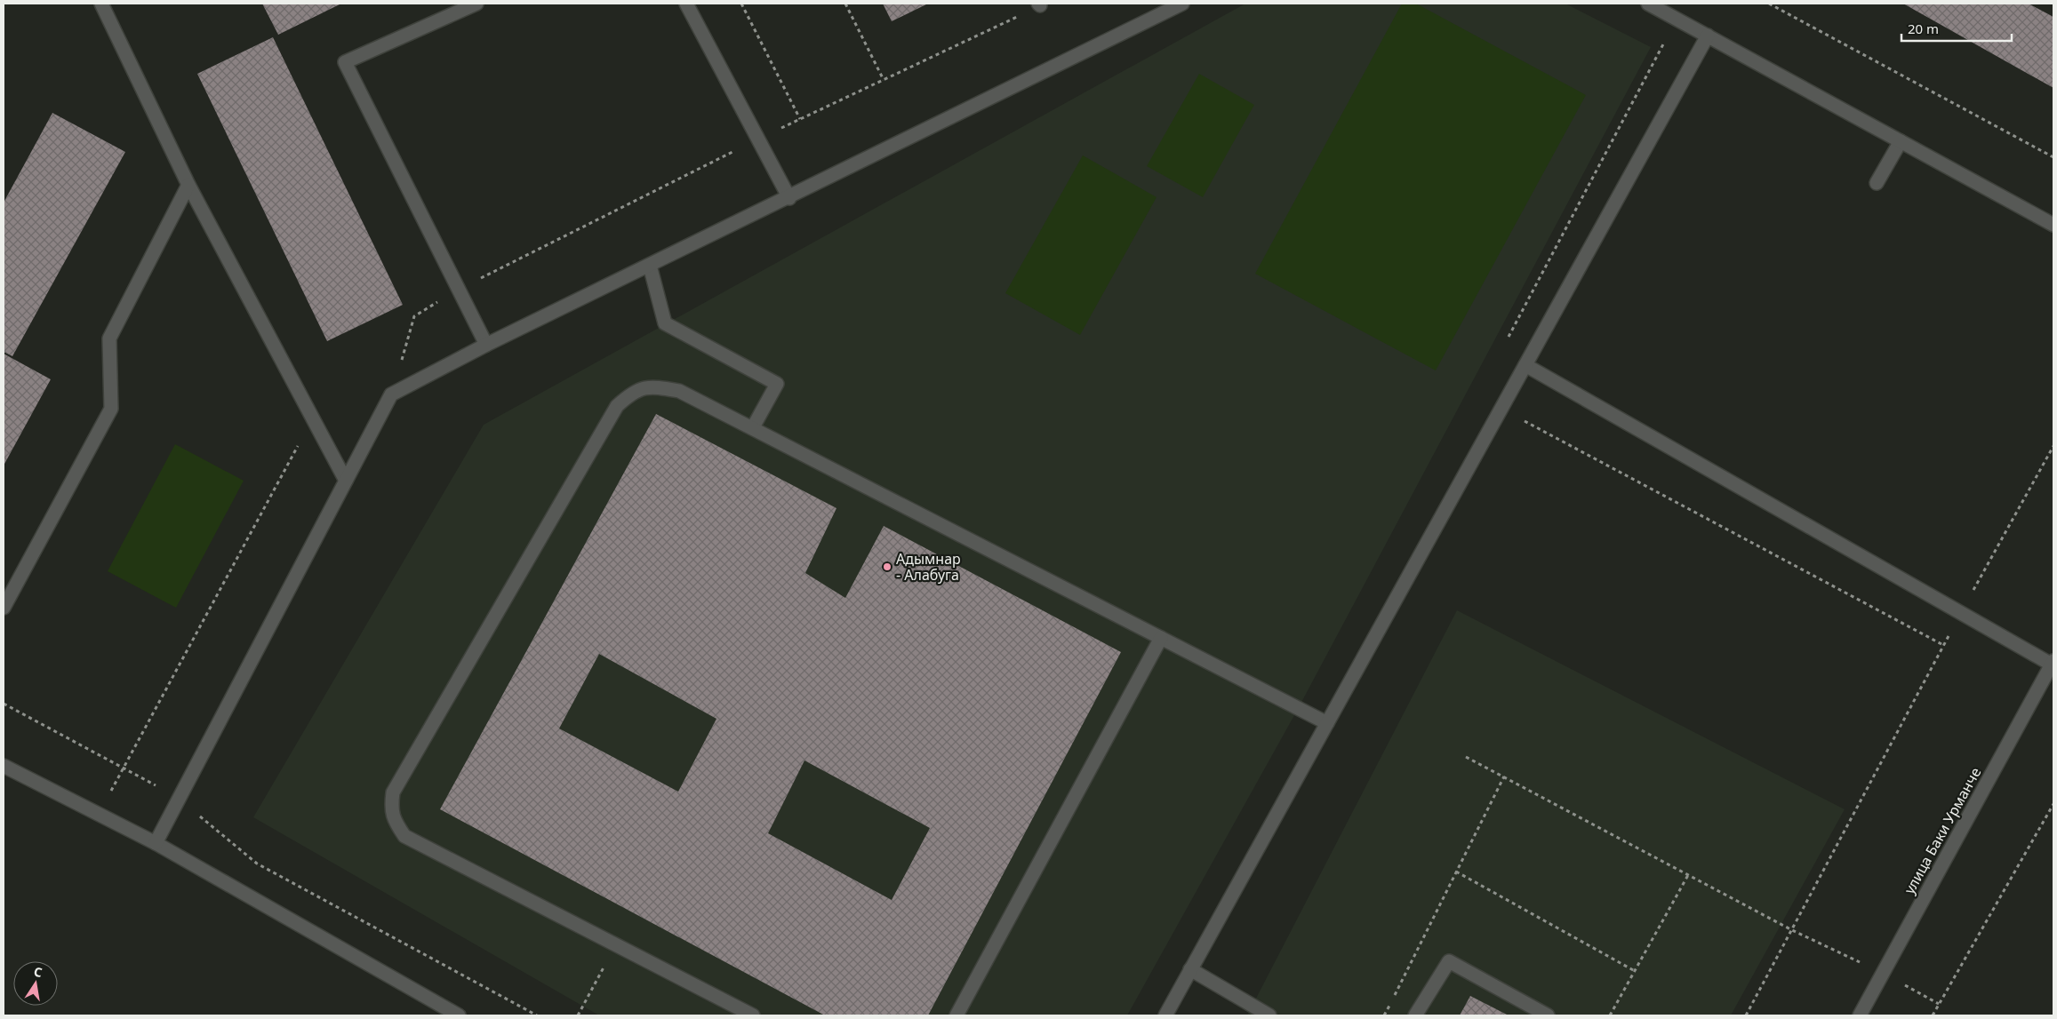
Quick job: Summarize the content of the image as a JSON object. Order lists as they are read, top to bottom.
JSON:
{
  "streets": {
    "street": ["улица Баки Урманче"]
  },
  "places": ["Адымнар - Алабуга"],
  "scale_bar": "20 m",
  "north": "top"
}
